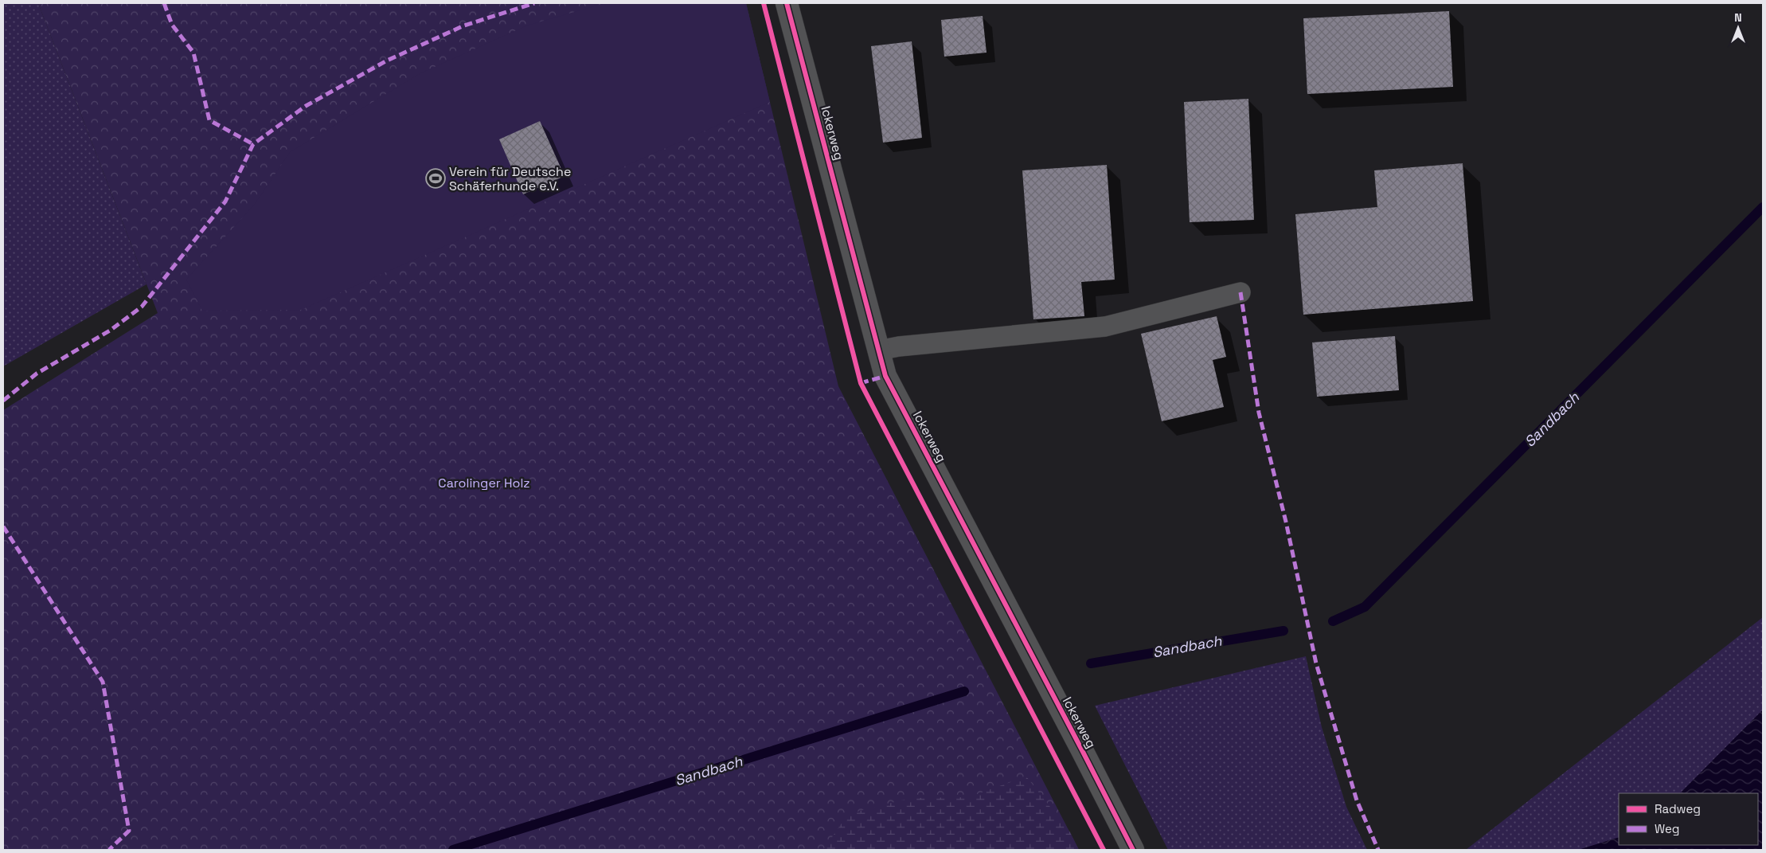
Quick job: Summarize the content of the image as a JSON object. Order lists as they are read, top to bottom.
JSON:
{
  "streets": {
    "street": ["Ickerweg"]
  },
  "water": ["Sandbach"],
  "parks": ["Carolinger Holz"],
  "places": {
    "sports": ["Verein für Deutsche Schäferhunde e.V."]
  },
  "legend": ["Radweg", "Weg"],
  "north": "top"
}
